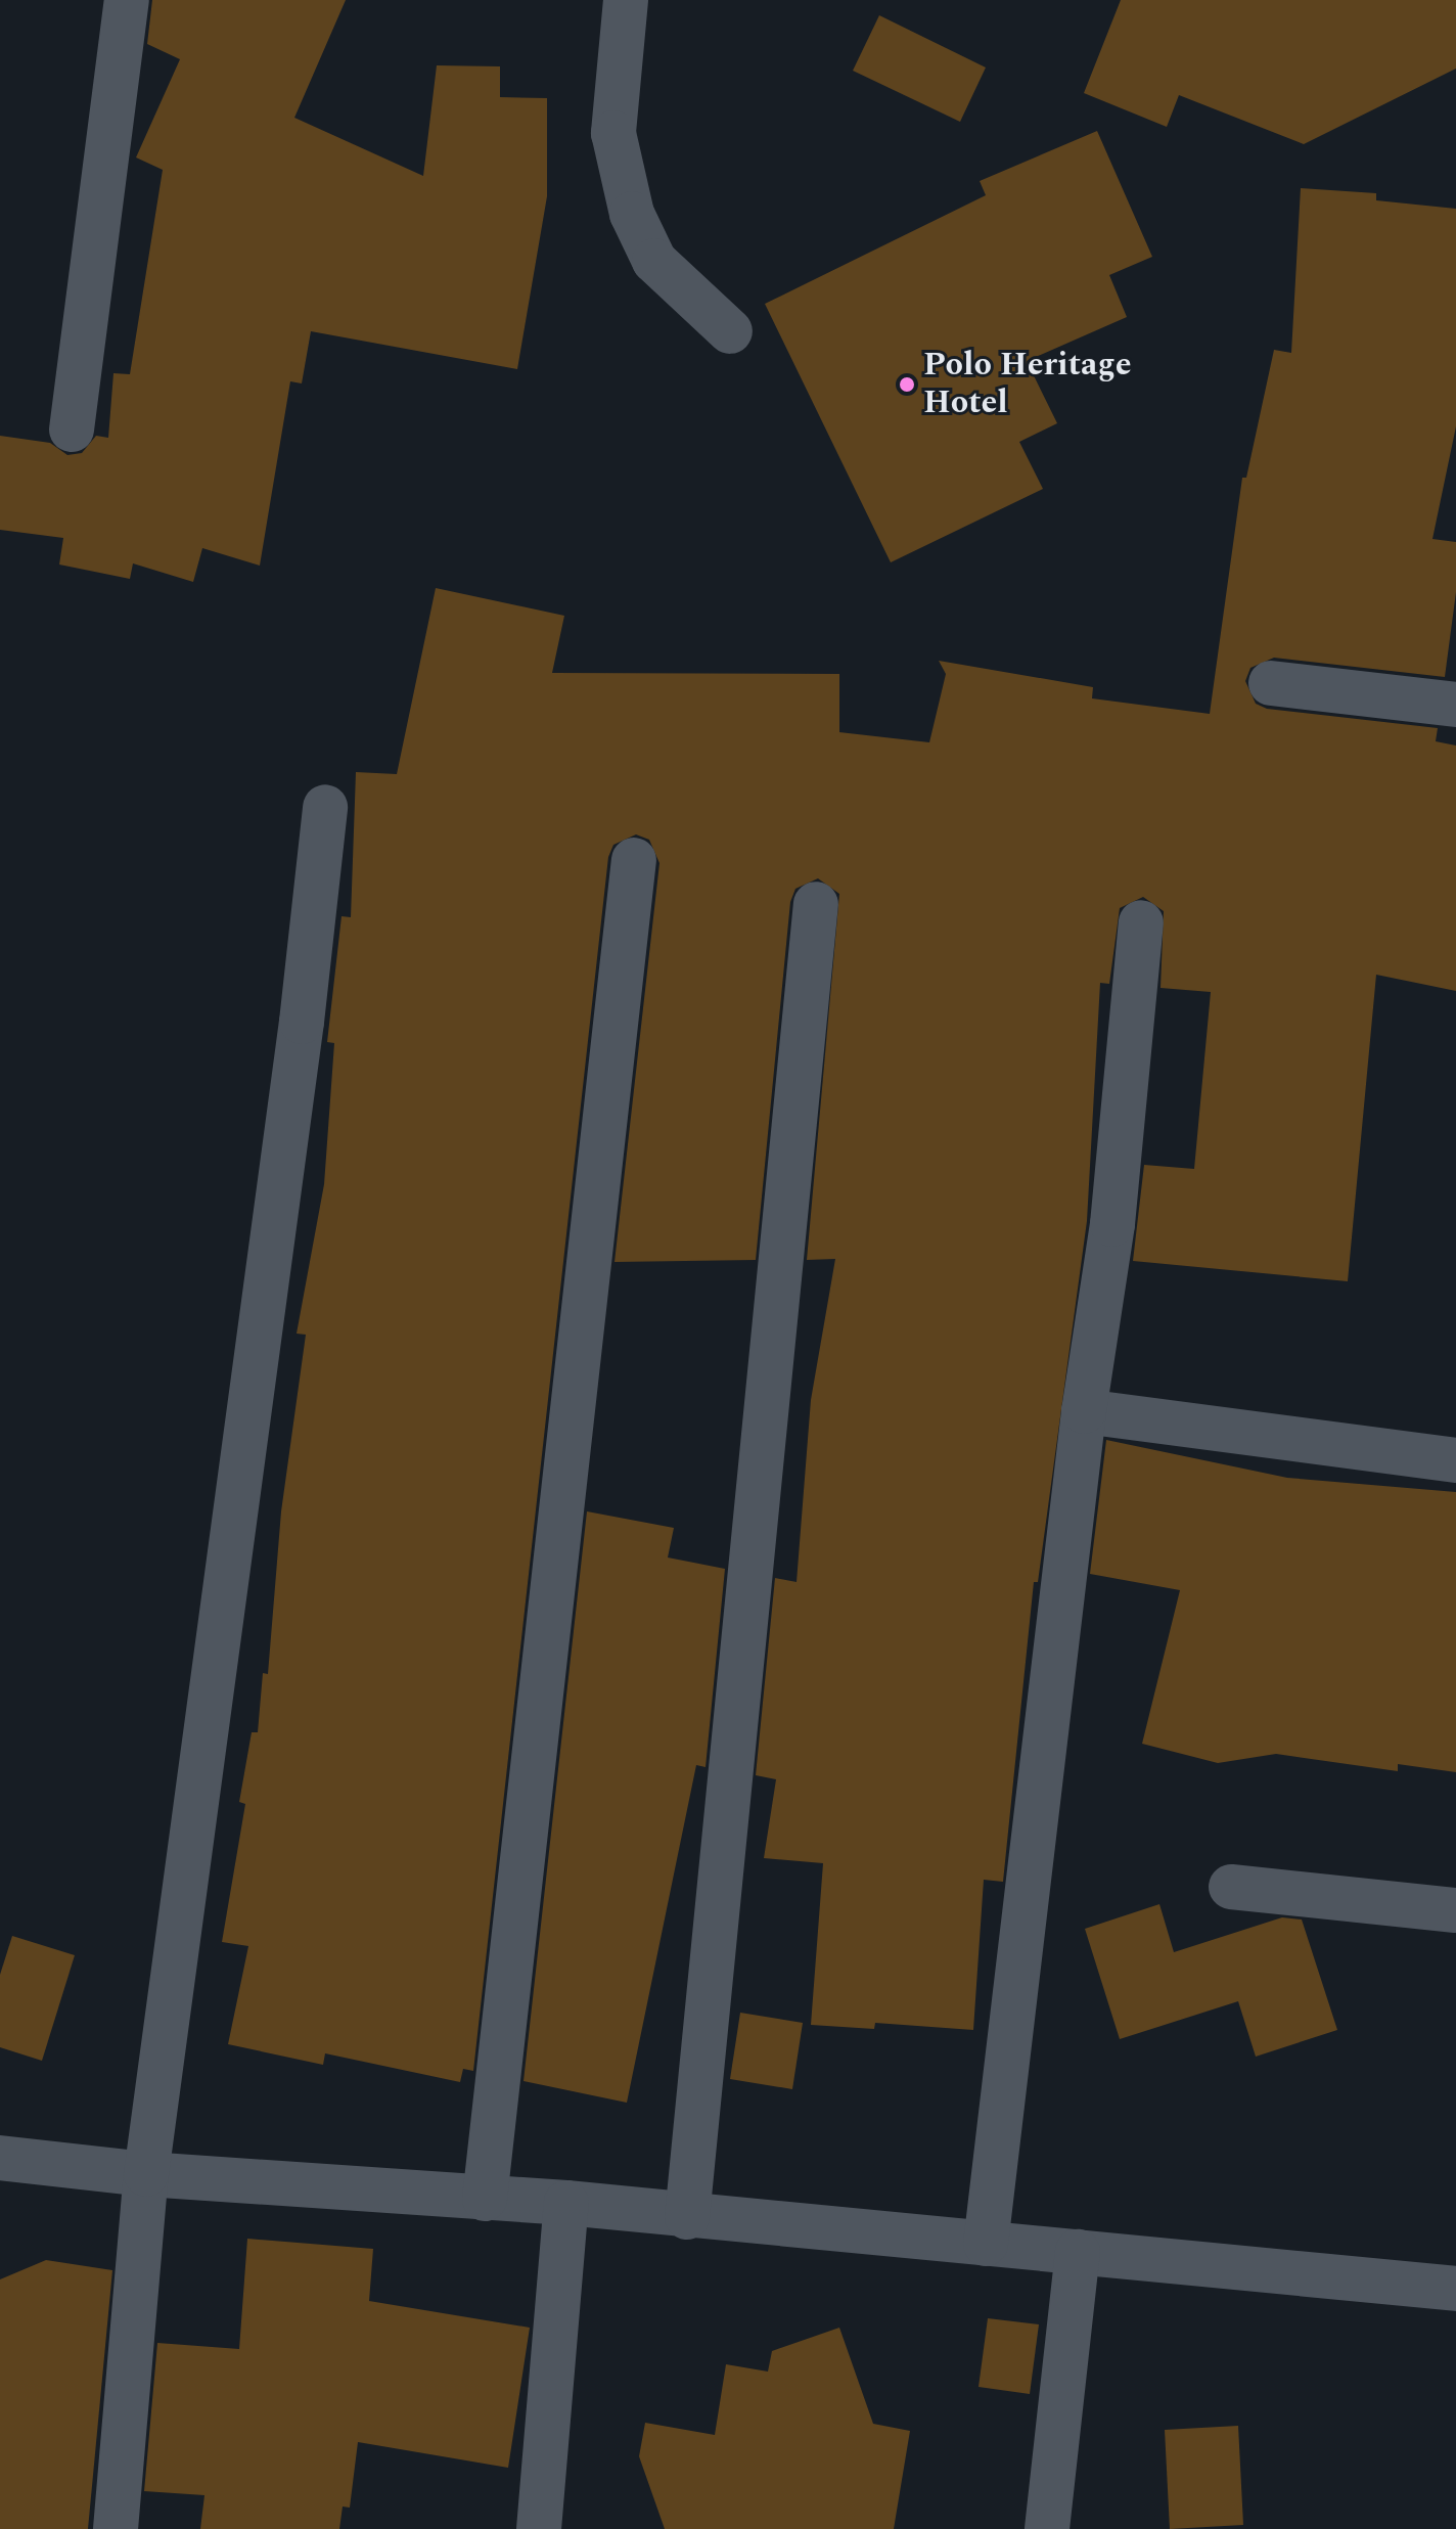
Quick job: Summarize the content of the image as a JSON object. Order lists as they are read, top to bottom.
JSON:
{
  "places": ["Polo Heritage Hotel"]
}
